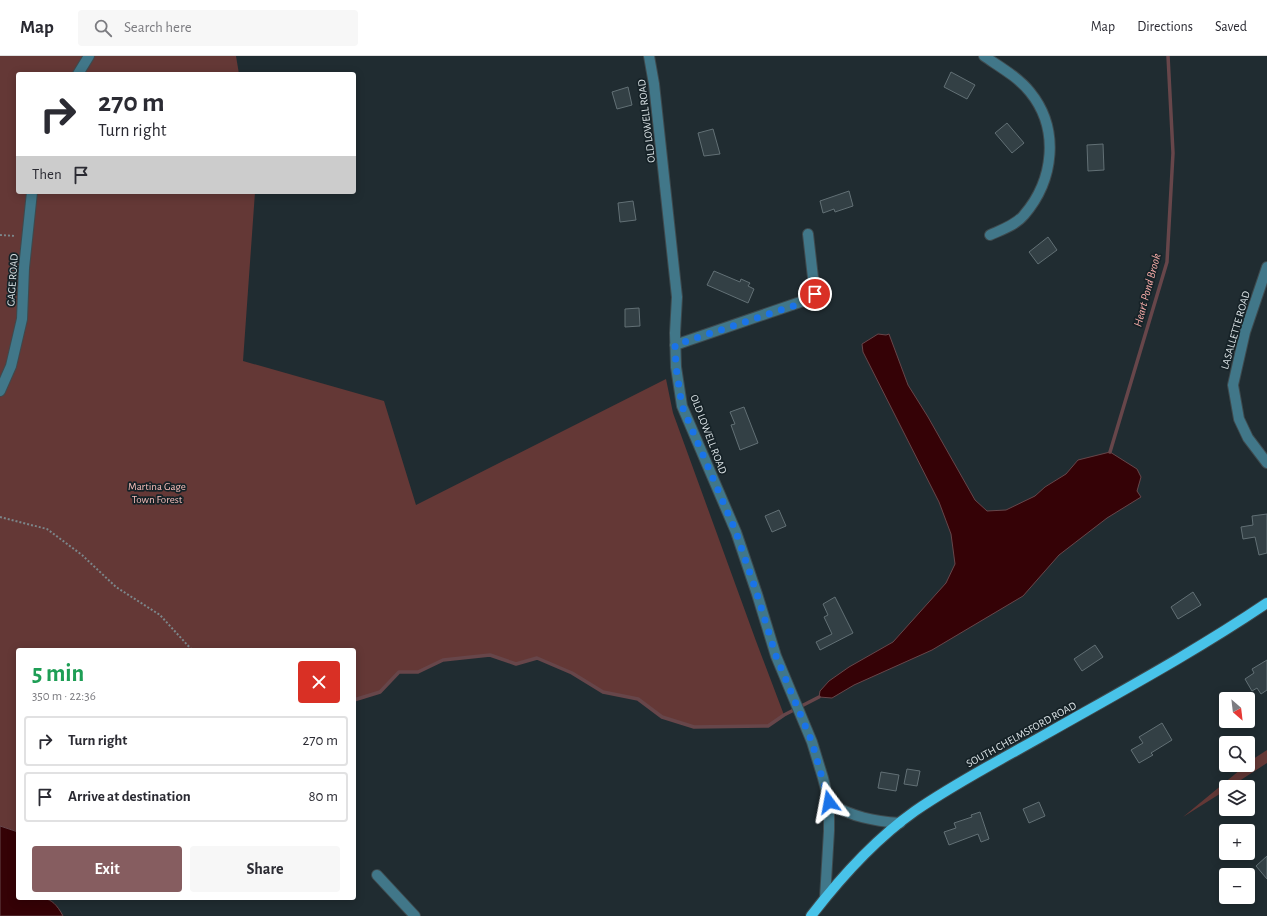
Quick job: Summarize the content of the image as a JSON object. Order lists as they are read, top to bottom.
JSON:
{
  "streets": {
    "main road": ["SOUTH CHELMSFORD ROAD"],
    "street": ["OLD LOWELL ROAD", "GAGE ROAD", "LASALLETTE ROAD"]
  },
  "crossings": [
    ["OLD LOWELL ROAD", "SOUTH CHELMSFORD ROAD"]
  ],
  "water": ["Heart Pond Brook"],
  "parks": ["Martina Gage Town Forest"],
  "north": "bottom right",
  "page": {
    "header": "Map",
    "search": "Search here",
    "nav": ["Map", "Directions", "Saved"],
    "turn": ["270 m", "Turn right"],
    "then": "Then",
    "heading": ["5 min", "350 m · 22:36"],
    "map_buttons": ["+", "−"],
    "list": [
      {
        "name": "Turn right",
        "value": "270 m"
      },
      {
        "name": "Arrive at destination",
        "value": "80 m"
      }
    ],
    "buttons": ["Exit", "Share"]
  }
}
